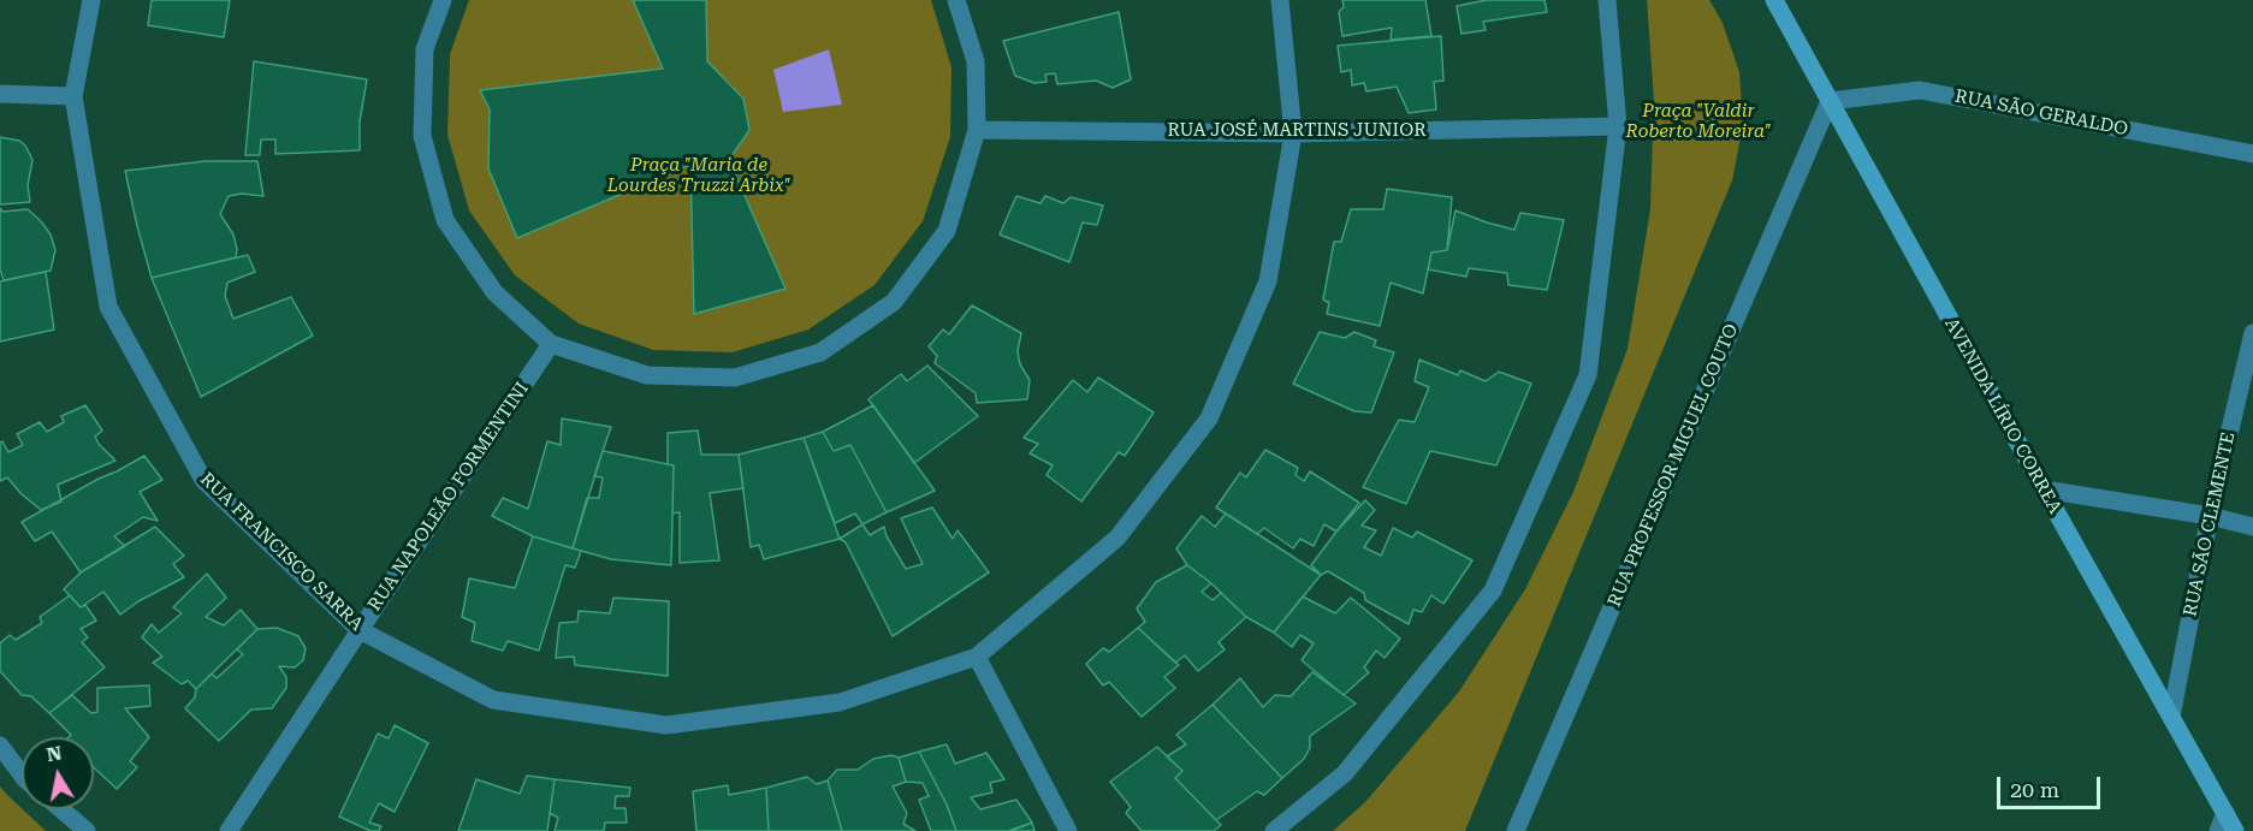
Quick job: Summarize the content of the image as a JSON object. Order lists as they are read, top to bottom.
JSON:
{
  "streets": {
    "main road": ["AVENIDA LÍRIO CORREA"],
    "street": [
      "RUA SÃO GERALDO",
      "RUA JOSÉ MARTINS JUNIOR",
      "RUA PROFESSOR MIGUEL COUTO",
      "RUA NAPOLEÃO FORMENTINI",
      "RUA SÃO CLEMENTE",
      "RUA FRANCISCO SARRA"
    ]
  },
  "crossings": [
    ["RUA SÃO GERALDO", "AVENIDA LÍRIO CORREA"],
    ["RUA SÃO GERALDO", "RUA PROFESSOR MIGUEL COUTO"],
    ["RUA JOSÉ MARTINS JUNIOR", "RUA FRANCISCO SARRA"],
    ["AVENIDA LÍRIO CORREA", "RUA PROFESSOR MIGUEL COUTO"],
    ["AVENIDA LÍRIO CORREA", "RUA SÃO CLEMENTE"],
    ["RUA NAPOLEÃO FORMENTINI", "RUA FRANCISCO SARRA"]
  ],
  "parks": ["Praça \"Valdir Roberto Moreira\"", "Praça \"Maria de Lourdes Truzzi Arbix\""],
  "scale_bar": "20 m",
  "north": "top"
}
